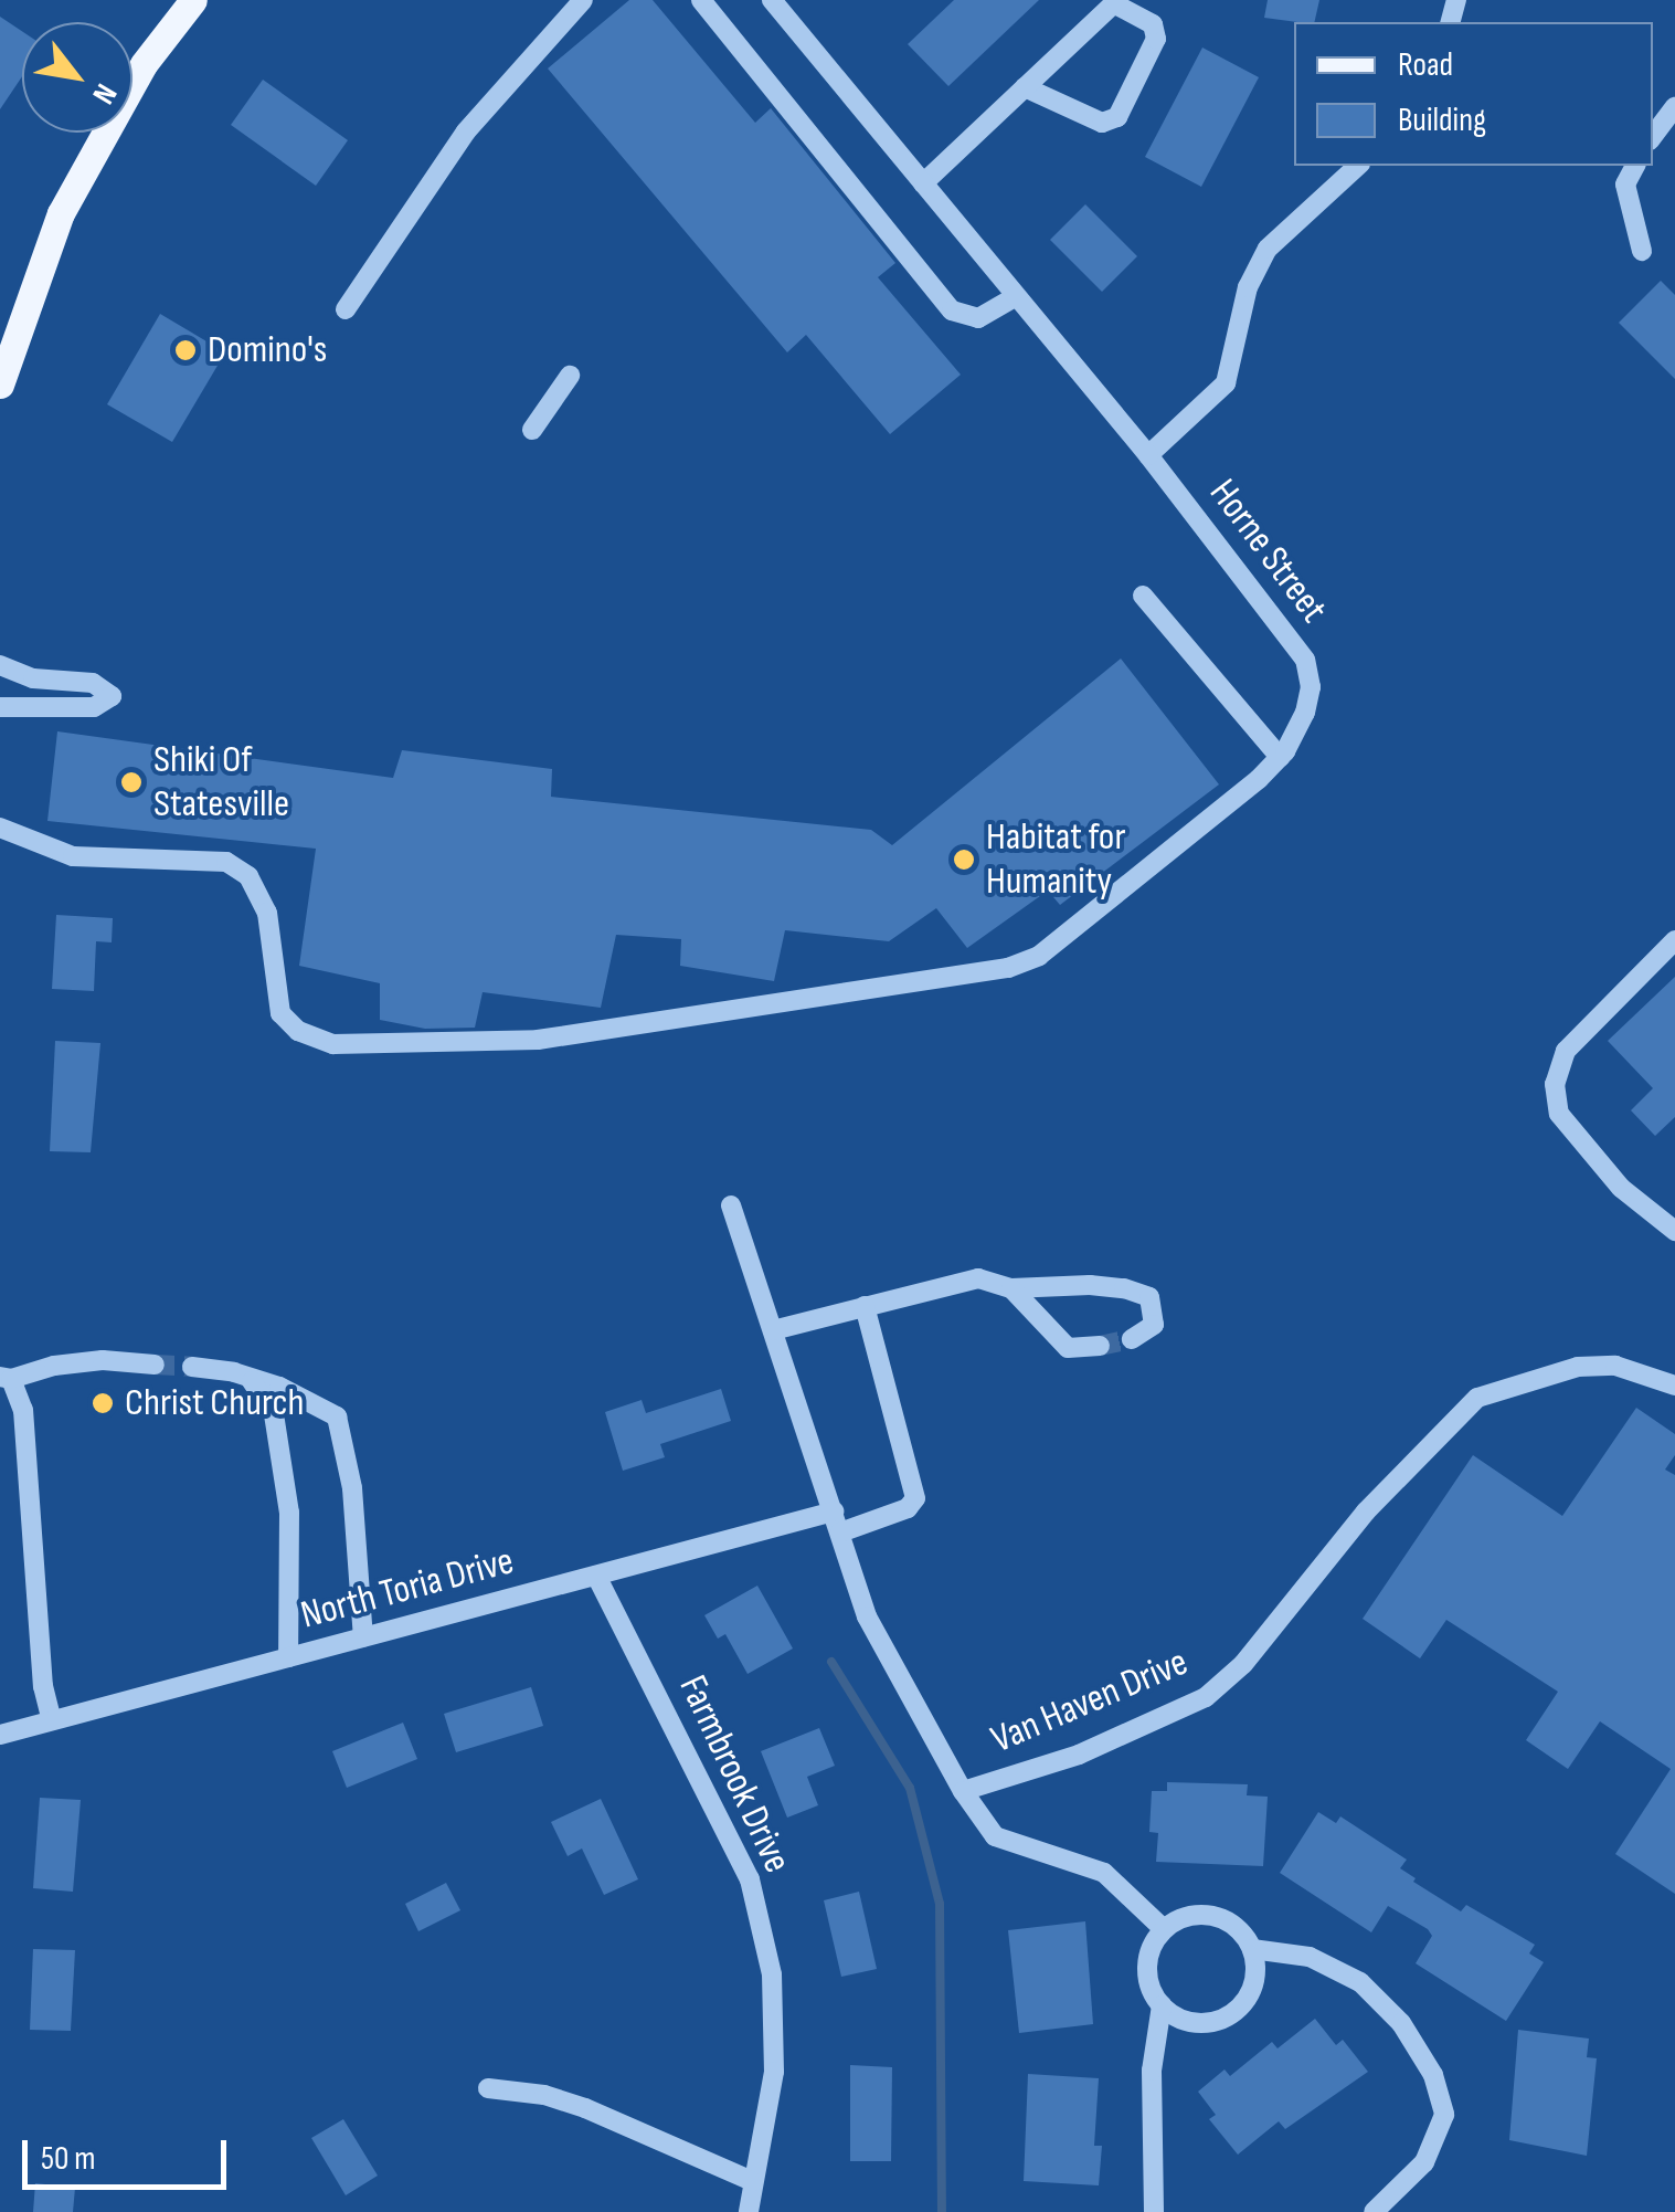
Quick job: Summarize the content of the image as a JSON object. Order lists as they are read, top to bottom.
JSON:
{
  "streets": {
    "street": [
      "Horne Street",
      "North Toria Drive",
      "Van Haven Drive",
      "Farmbrook Drive"
    ]
  },
  "crossings": [
    ["North Toria Drive", "Van Haven Drive"],
    ["North Toria Drive", "Farmbrook Drive"]
  ],
  "places": [
    "Domino's",
    "Shiki Of Statesville",
    "Habitat for Humanity",
    "Christ Church"
  ],
  "legend": ["Road", "Building"],
  "scale_bar": "50 m",
  "north": "bottom right"
}
